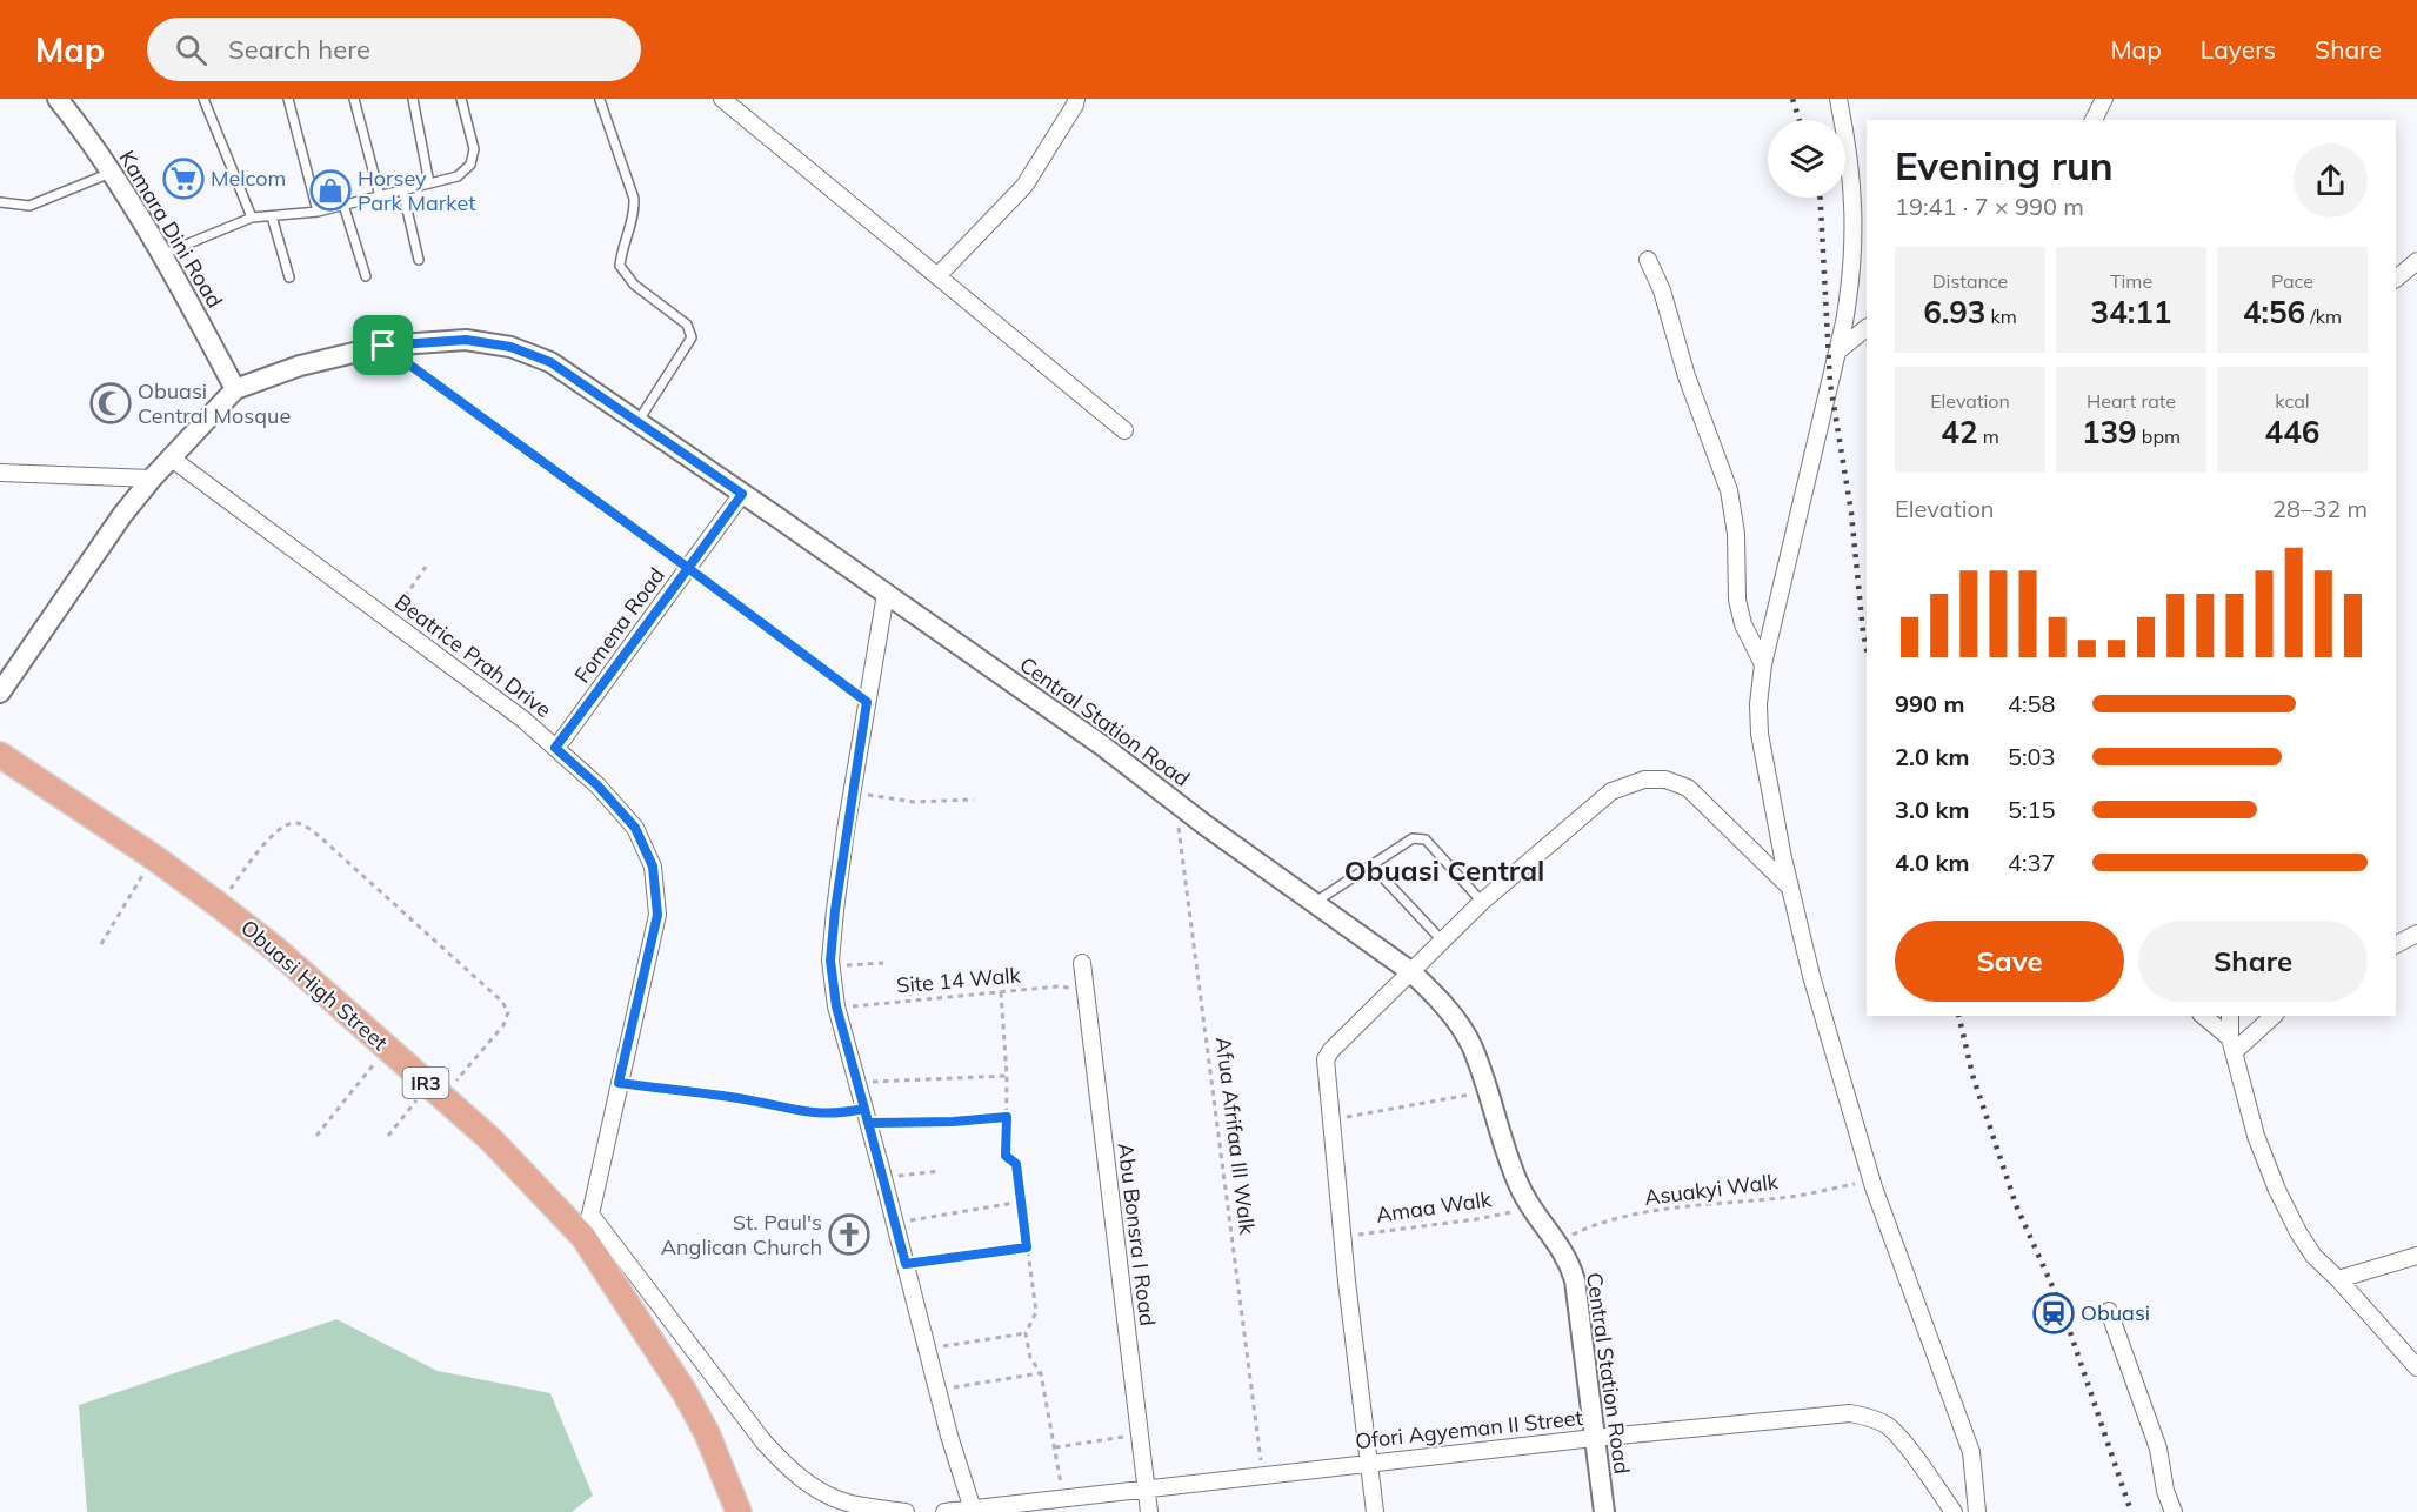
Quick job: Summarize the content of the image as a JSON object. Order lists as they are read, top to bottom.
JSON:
{
  "streets": {
    "main road": ["Obuasi High Street", "IR3"],
    "street": [
      "Kamara Dini Road",
      "Fomena Road",
      "Beatrice Prah Drive",
      "Central Station Road",
      "Abu Bonsra I Road",
      "Ofori Agyeman II Street"
    ],
    "path": [
      "Site 14 Walk",
      "Afua Afrifaa III Walk",
      "Asuakyi Walk",
      "Amaa Walk"
    ]
  },
  "crossings": [
    ["Kamara Dini Road", "Central Station Road"],
    ["Fomena Road", "Beatrice Prah Drive"],
    ["Fomena Road", "Central Station Road"],
    ["Beatrice Prah Drive", "Obuasi High Street"],
    ["Central Station Road", "Afua Afrifaa III Walk"],
    ["Central Station Road", "Asuakyi Walk"],
    ["Central Station Road", "Amaa Walk"],
    ["Central Station Road", "Ofori Agyeman II Street"],
    ["Site 14 Walk", "Abu Bonsra I Road"],
    ["Afua Afrifaa III Walk", "Ofori Agyeman II Street"],
    ["Abu Bonsra I Road", "Ofori Agyeman II Street"]
  ],
  "districts": ["Obuasi Central"],
  "places": {
    "supermarket": ["Melcom"],
    "shop": ["Horsey Park Market"],
    "mosque": ["Obuasi Central Mosque"],
    "church": ["St. Paul's Anglican Church"],
    "station": ["Obuasi"]
  },
  "page": {
    "header": "Map",
    "search": "Search here",
    "nav": ["Map", "Layers", "Share"],
    "heading": ["Evening run", "19:41 · 7 × 990 m"],
    "stats": [
      ["Distance", "6.93 km"],
      ["Time", "34:11"],
      ["Pace", "4:56 /km"],
      ["Elevation", "42 m"],
      ["Heart rate", "139 bpm"],
      ["kcal", "446"]
    ],
    "chart": ["Elevation", "28–32 m"],
    "list": [
      {
        "name": "990 m",
        "note": "4:58"
      },
      {
        "name": "2.0 km",
        "note": "5:03"
      },
      {
        "name": "3.0 km",
        "note": "5:15"
      },
      {
        "name": "4.0 km",
        "note": "4:37"
      }
    ],
    "buttons": ["Save", "Share"]
  }
}
